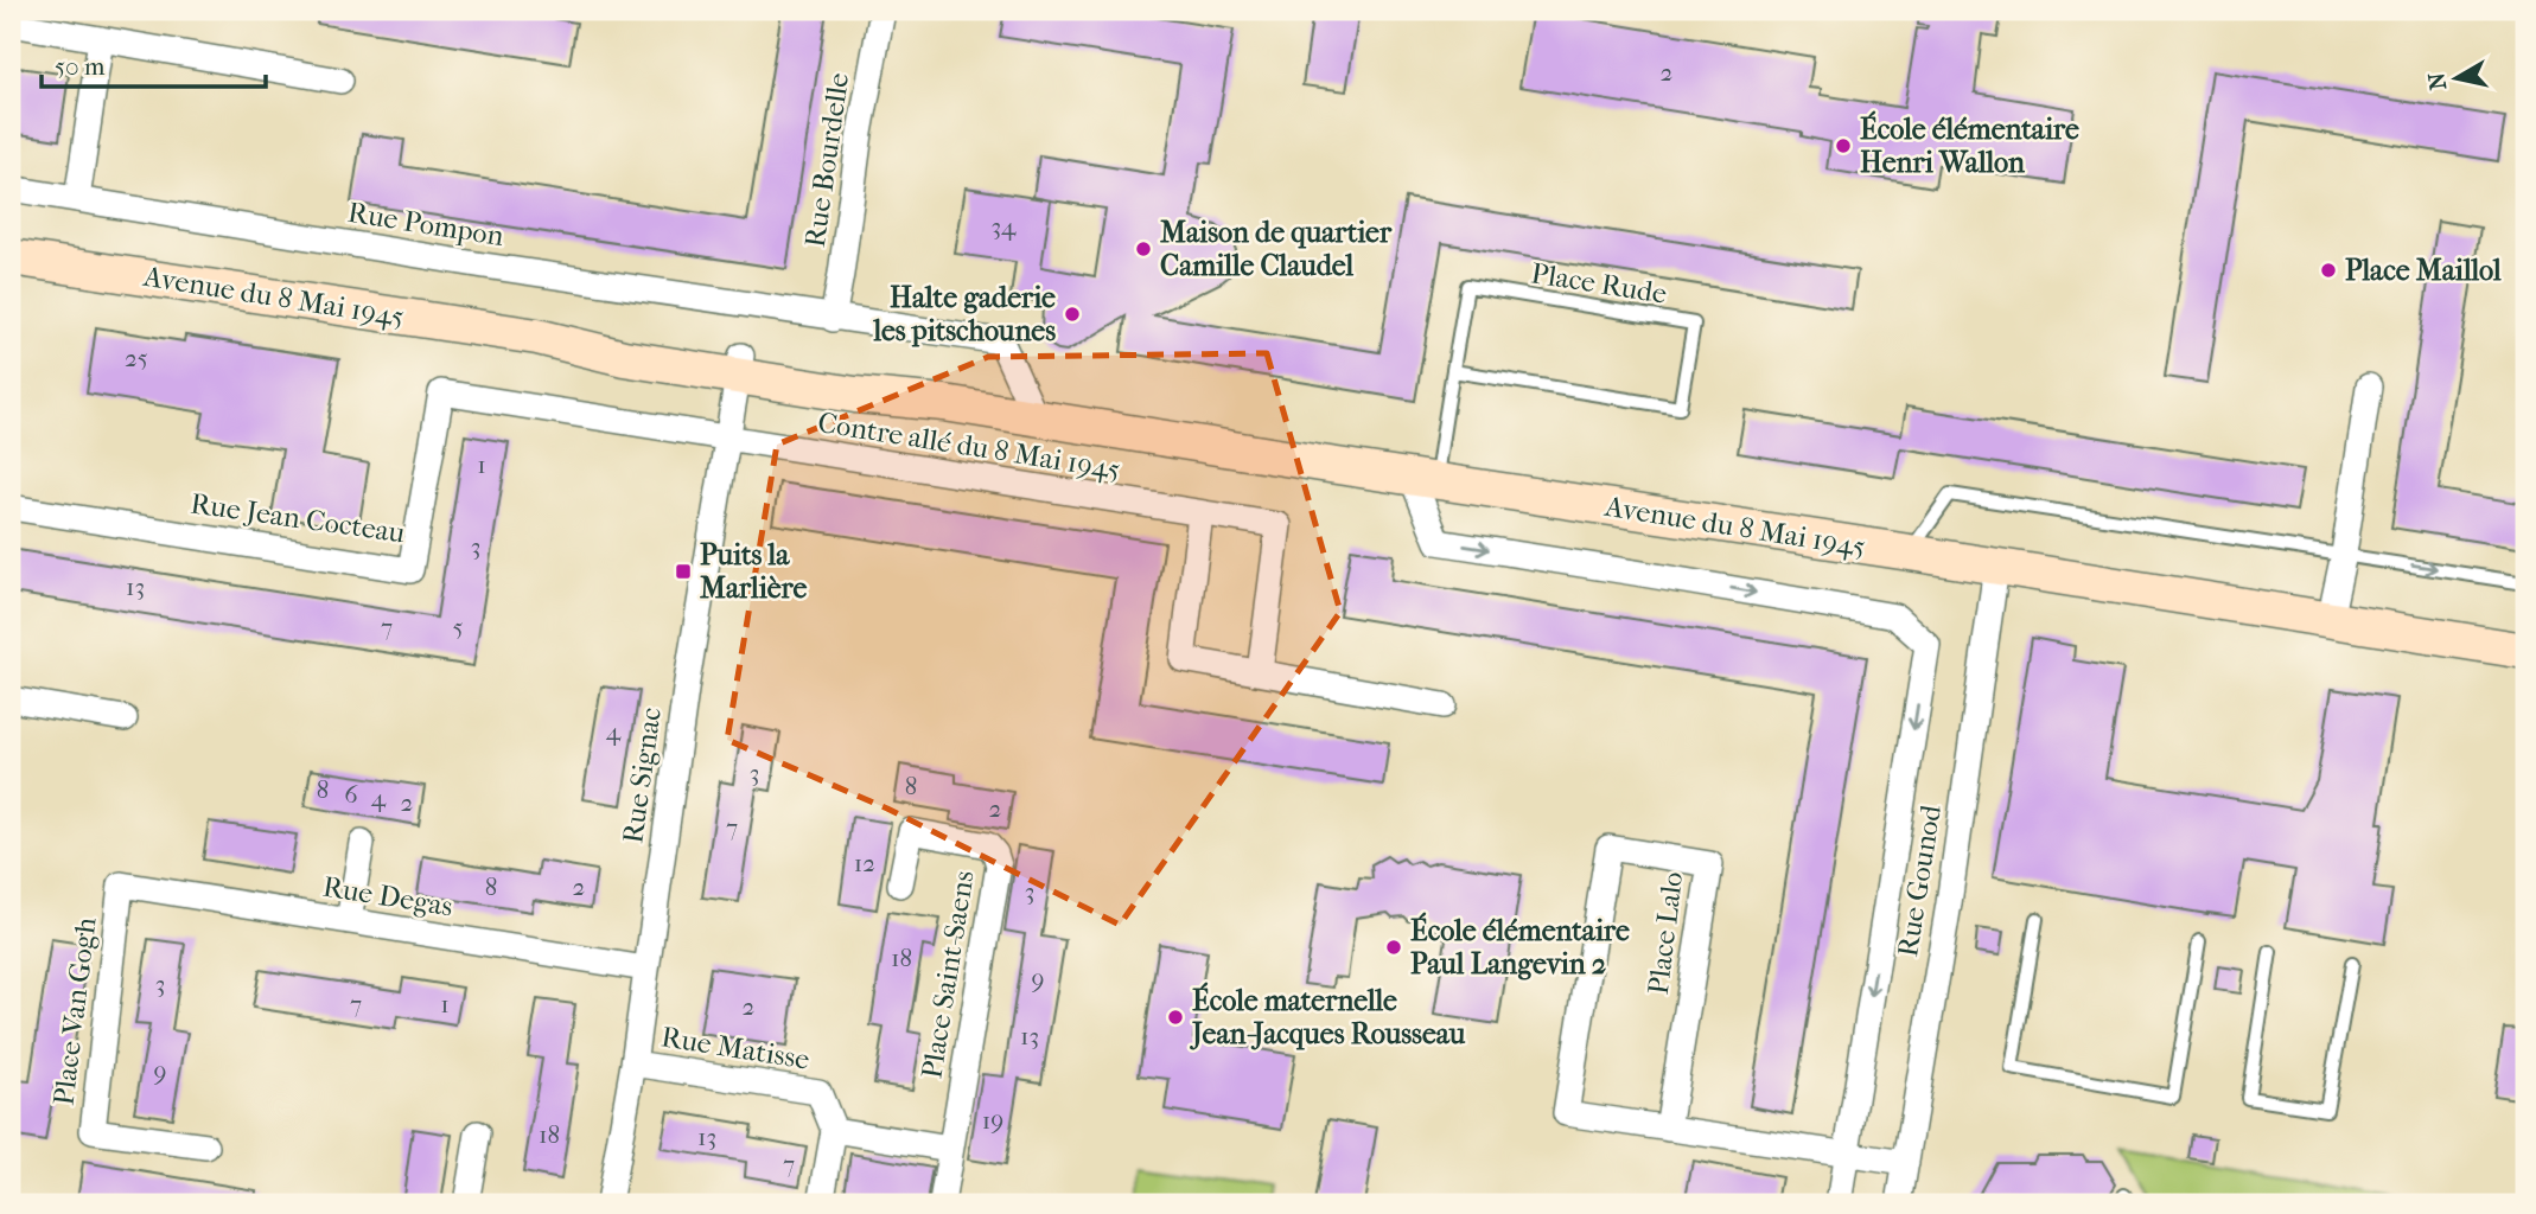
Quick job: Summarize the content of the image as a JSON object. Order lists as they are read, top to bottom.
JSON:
{
  "streets": {
    "main road": ["Avenue du 8 Mai 1945"],
    "street": [
      "Rue Bourdelle",
      "Rue Pompon",
      "Contre allé du 8 Mai 1945",
      "Rue Jean Cocteau",
      "Rue Signac",
      "Rue Gounod",
      "Rue Degas",
      "Place Lalo",
      "Place Saint-Saens",
      "Place Van Gogh",
      "Rue Matisse"
    ],
    "lane": ["Place Rude"]
  },
  "crossings": [
    ["Rue Bourdelle", "Rue Pompon"],
    ["Rue Pompon", "Avenue du 8 Mai 1945"],
    ["Place Rude", "Avenue du 8 Mai 1945"],
    ["Avenue du 8 Mai 1945", "Rue Signac"],
    ["Avenue du 8 Mai 1945", "Rue Gounod"],
    ["Contre allé du 8 Mai 1945", "Rue Jean Cocteau"],
    ["Contre allé du 8 Mai 1945", "Rue Signac"],
    ["Rue Jean Cocteau", "Rue Signac"],
    ["Rue Signac", "Rue Degas"],
    ["Rue Signac", "Rue Matisse"],
    ["Rue Gounod", "Place Lalo"],
    ["Rue Degas", "Place Van Gogh"]
  ],
  "places": {
    "other": [
      "École élémentaire Henri Wallon",
      "Maison de quartier Camille Claudel",
      "Place Maillol",
      "Halte gaderie les pitschounes",
      "École élémentaire Paul Langevin 2",
      "École maternelle Jean-Jacques Rousseau"
    ],
    "transit": ["Puits la Marlière"]
  },
  "house_numbers": [
    "2",
    "34",
    "25",
    "1",
    "3",
    "13",
    "7",
    "5",
    "4",
    "3",
    "8",
    "8",
    "6",
    "4",
    "2",
    "2",
    "7",
    "12",
    "8",
    "2",
    "3",
    "18",
    "9",
    "3",
    "7",
    "1",
    "2",
    "13",
    "9",
    "19",
    "18",
    "13",
    "7"
  ],
  "scale_bar": "50 m",
  "north": "left"
}
